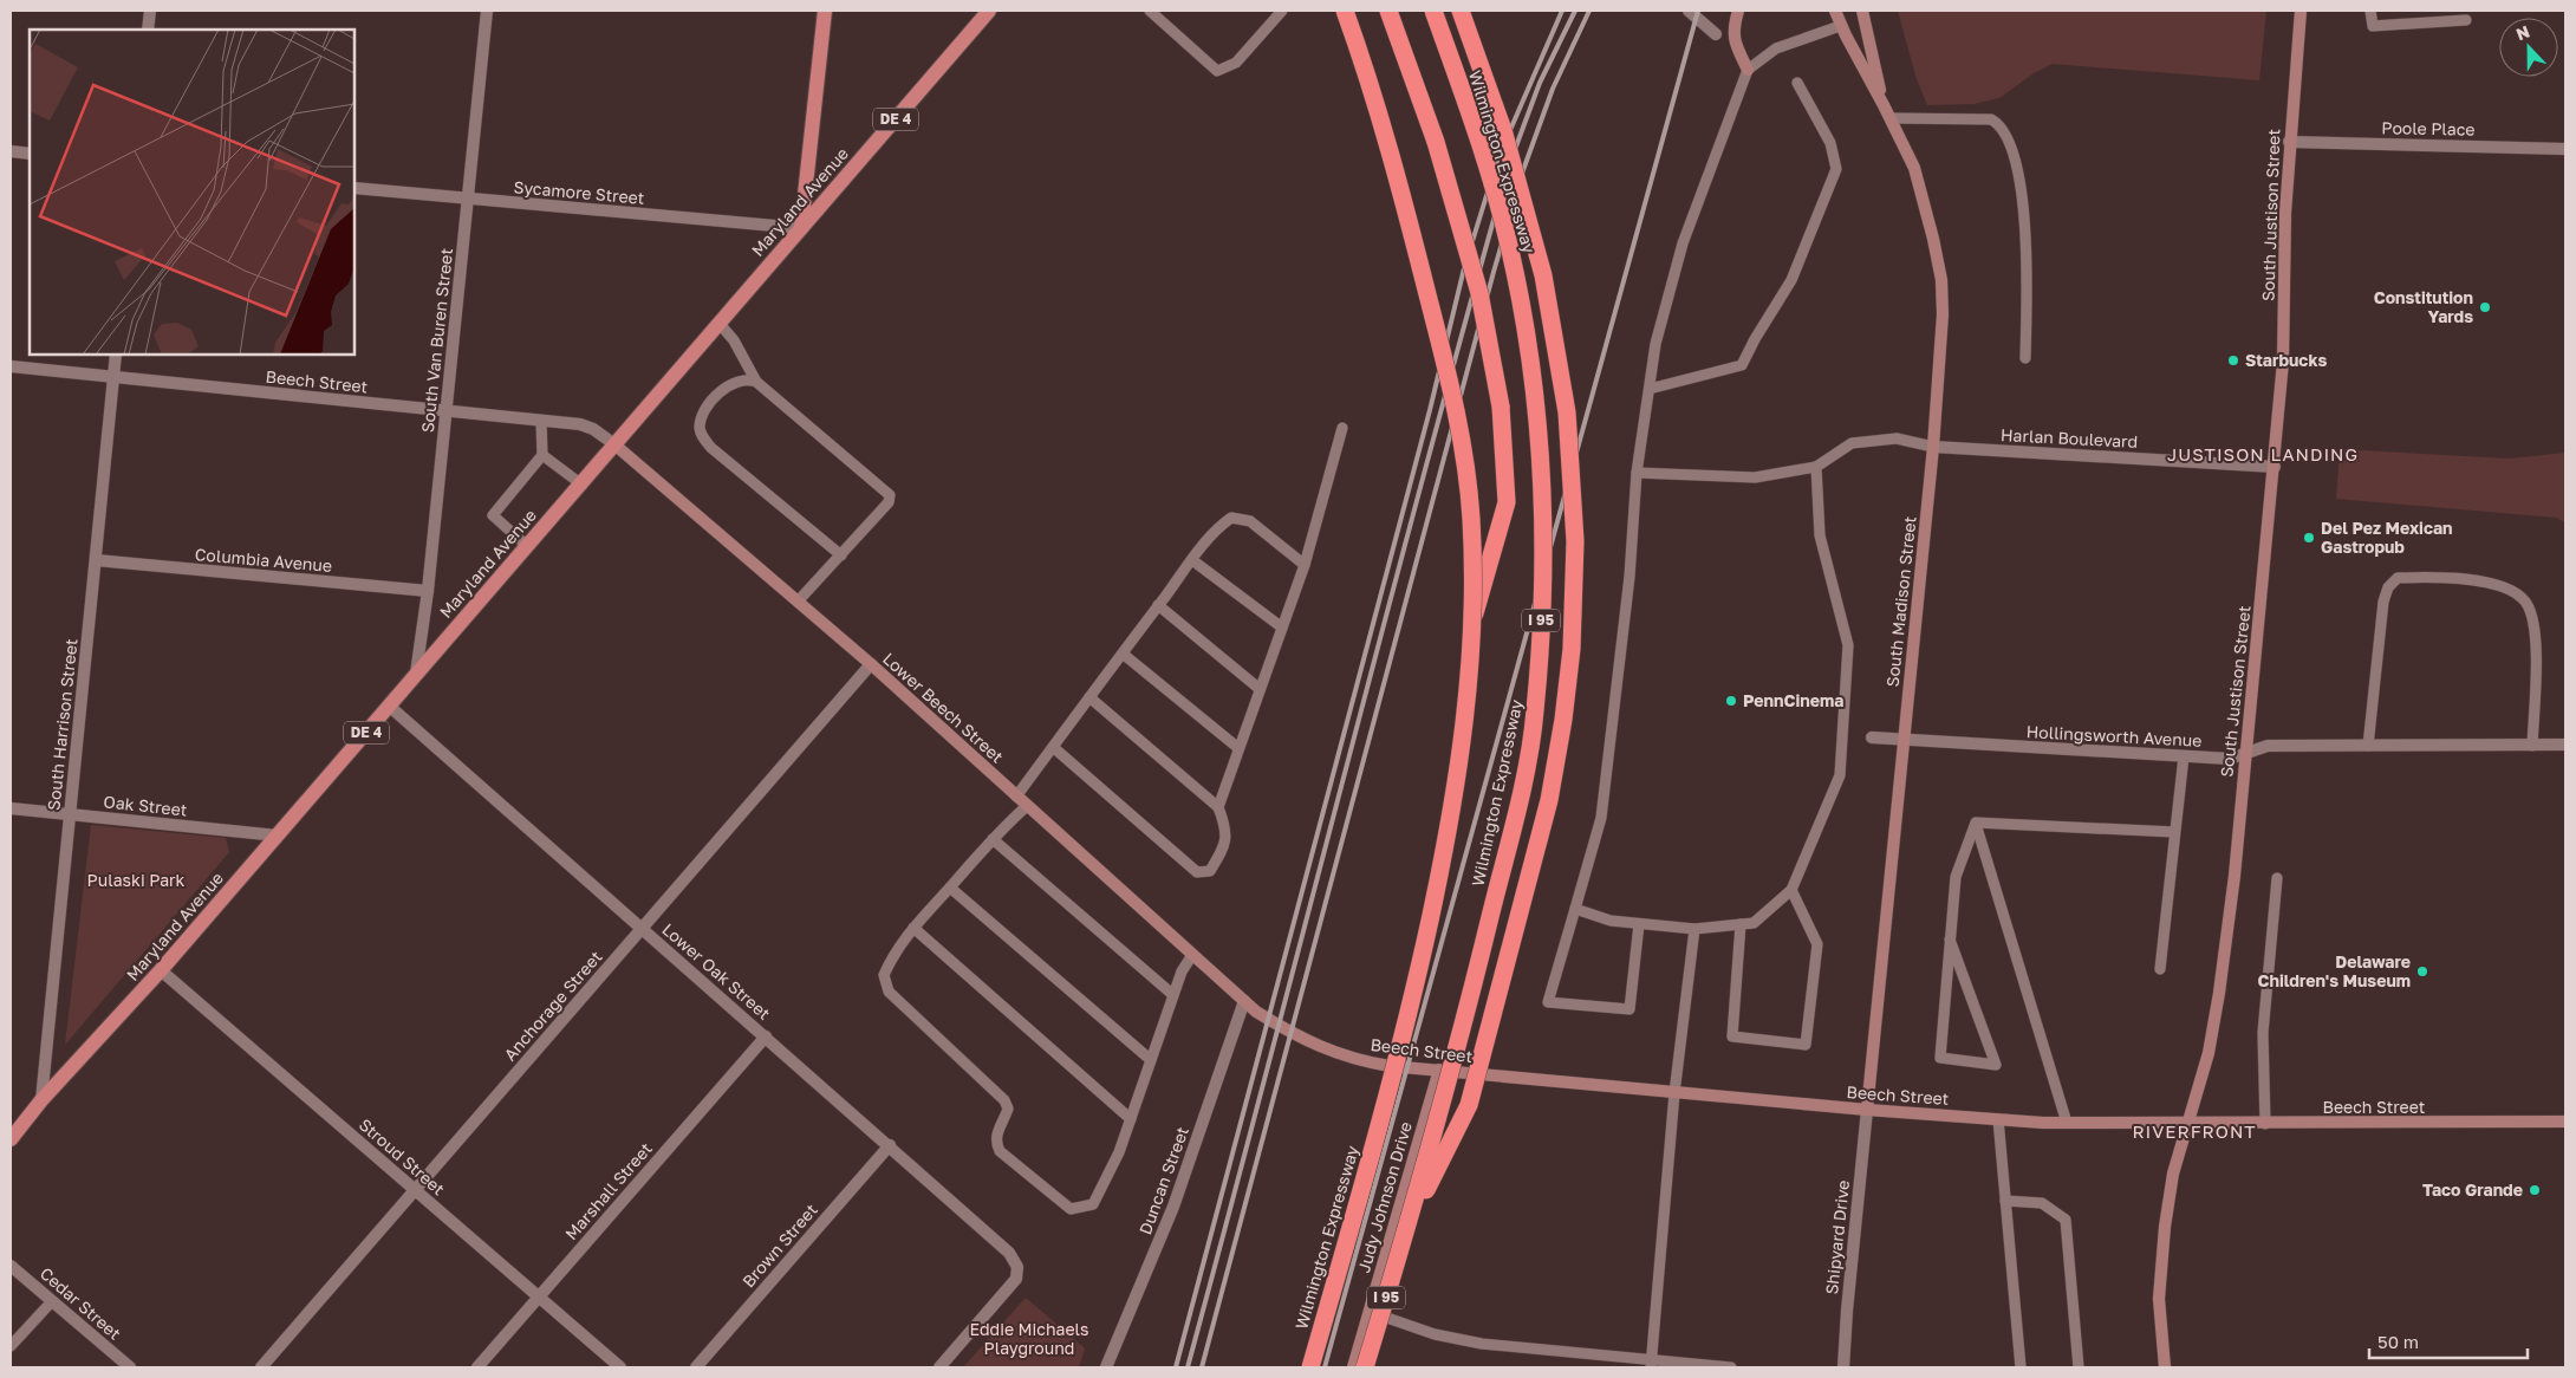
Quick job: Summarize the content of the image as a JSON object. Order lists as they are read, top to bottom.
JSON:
{
  "streets": {
    "highway": ["Wilmington Expressway", "I 95"],
    "main road": ["DE 4", "Maryland Avenue"],
    "street": [
      "Poole Place",
      "Sycamore Street",
      "South Justison Street",
      "South Van Buren Street",
      "Beech Street",
      "Harlan Boulevard",
      "Columbia Avenue",
      "South Madison Street",
      "Lower Beech Street",
      "South Harrison Street",
      "Hollingsworth Avenue",
      "Oak Street",
      "Lower Oak Street",
      "Anchorage Street",
      "Stroud Street",
      "Duncan Street",
      "Marshall Street",
      "Judy Johnson Drive",
      "Shipyard Drive",
      "Brown Street",
      "Cedar Street"
    ]
  },
  "crossings": [
    ["Poole Place", "South Justison Street"],
    ["Sycamore Street", "Maryland Avenue"],
    ["Sycamore Street", "South Van Buren Street"],
    ["Maryland Avenue", "South Van Buren Street"],
    ["Maryland Avenue", "Beech Street"],
    ["Maryland Avenue", "Lower Beech Street"],
    ["Maryland Avenue", "South Harrison Street"],
    ["Maryland Avenue", "Oak Street"],
    ["Maryland Avenue", "Lower Oak Street"],
    ["Maryland Avenue", "Stroud Street"],
    ["South Justison Street", "Beech Street"],
    ["South Justison Street", "Harlan Boulevard"],
    ["South Justison Street", "Hollingsworth Avenue"],
    ["South Van Buren Street", "Beech Street"],
    ["South Van Buren Street", "Columbia Avenue"],
    ["Beech Street", "South Madison Street"],
    ["Beech Street", "Lower Beech Street"],
    ["Beech Street", "South Harrison Street"],
    ["Beech Street", "Duncan Street"],
    ["Beech Street", "Judy Johnson Drive"],
    ["Beech Street", "Shipyard Drive"],
    ["Harlan Boulevard", "South Madison Street"],
    ["Columbia Avenue", "South Harrison Street"],
    ["South Madison Street", "Hollingsworth Avenue"],
    ["South Madison Street", "Shipyard Drive"],
    ["Lower Beech Street", "Anchorage Street"],
    ["Lower Beech Street", "Duncan Street"],
    ["South Harrison Street", "Oak Street"],
    ["Lower Oak Street", "Anchorage Street"],
    ["Lower Oak Street", "Marshall Street"],
    ["Lower Oak Street", "Brown Street"],
    ["Anchorage Street", "Stroud Street"],
    ["Stroud Street", "Marshall Street"]
  ],
  "districts": ["JUSTISON LANDING", "RIVERFRONT"],
  "parks": ["Pulaski Park", "Eddie Michaels Playground"],
  "places": [
    "Constitution Yards",
    "Starbucks",
    "Del Pez Mexican Gastropub",
    "PennCinema",
    "Delaware Children's Museum",
    "Taco Grande"
  ],
  "scale_bar": "50 m",
  "north": "top"
}
